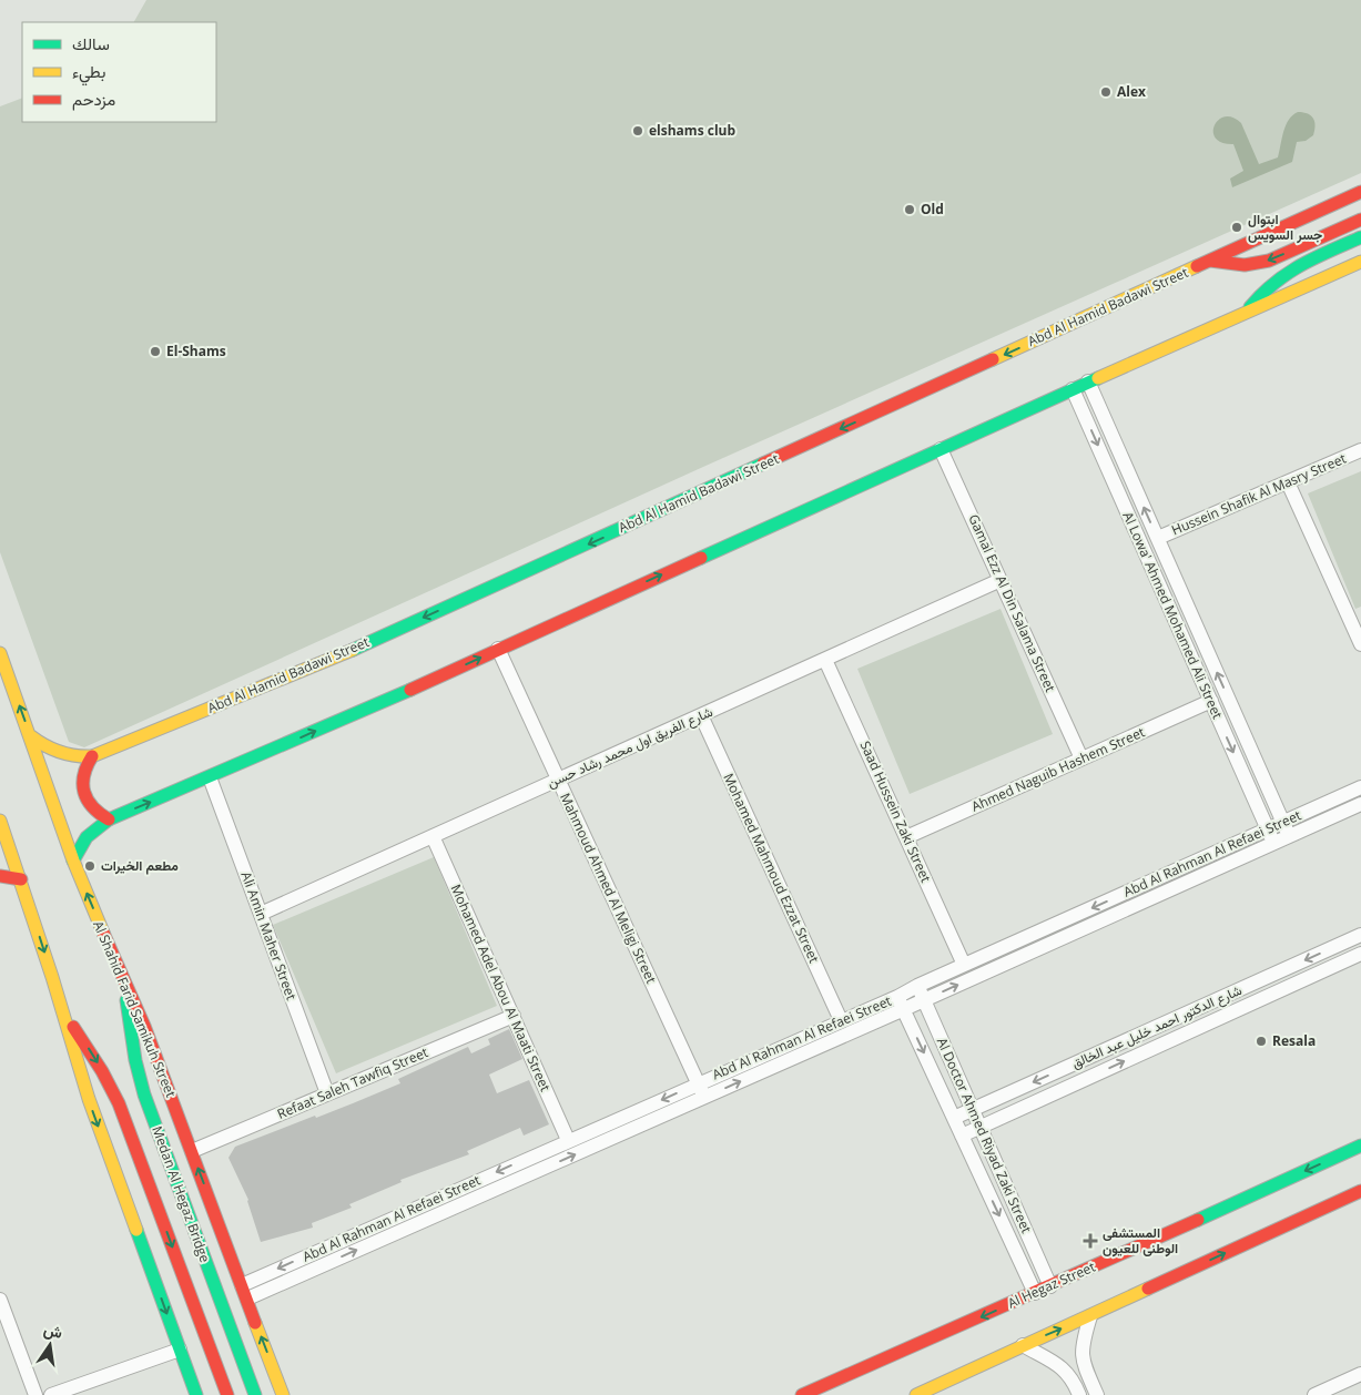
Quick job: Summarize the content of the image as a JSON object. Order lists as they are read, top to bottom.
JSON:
{
  "streets": {
    "main road": [
      "Abd Al Hamid Badawi Street",
      "Al Shahid Farid Samikuh Street",
      "Medan Al Hegaz Bridge",
      "Al Hegaz Street"
    ],
    "street": [
      "Hussein Shafik Al Masry Street",
      "Gamal Ezz Al Din Salama Street",
      "Al Lowa' Ahmed Mohamed Ali Street",
      "شارع الفريق اول محمد رشاد حسن",
      "Ahmed Naguib Hashem Street",
      "Saad Hussein Zaki Street",
      "Abd Al Rahman Al Refaei Street",
      "Mohamed Mahmoud Ezzat Street",
      "Mahmoud Ahmed Al Meligi Street",
      "Ali Amin Maher Street",
      "Mohamed Adel Abou Al Maati Street",
      "شارع الدكتور احمد خليل عبد الخالق",
      "Refaat Saleh Tawfiq Street",
      "Al Doctor Ahmed Riyad Zaki Street"
    ]
  },
  "crossings": [
    ["Abd Al Hamid Badawi Street", "Al Shahid Farid Samikuh Street"],
    ["Hussein Shafik Al Masry Street", "Al Lowa' Ahmed Mohamed Ali Street"],
    ["Gamal Ezz Al Din Salama Street", "شارع الفريق اول محمد رشاد حسن"],
    ["Gamal Ezz Al Din Salama Street", "Ahmed Naguib Hashem Street"],
    ["Al Lowa' Ahmed Mohamed Ali Street", "Ahmed Naguib Hashem Street"],
    ["Al Lowa' Ahmed Mohamed Ali Street", "Abd Al Rahman Al Refaei Street"],
    ["شارع الفريق اول محمد رشاد حسن", "Saad Hussein Zaki Street"],
    ["شارع الفريق اول محمد رشاد حسن", "Mohamed Mahmoud Ezzat Street"],
    ["شارع الفريق اول محمد رشاد حسن", "Mahmoud Ahmed Al Meligi Street"],
    ["شارع الفريق اول محمد رشاد حسن", "Ali Amin Maher Street"],
    ["شارع الفريق اول محمد رشاد حسن", "Mohamed Adel Abou Al Maati Street"],
    ["Ahmed Naguib Hashem Street", "Saad Hussein Zaki Street"],
    ["Saad Hussein Zaki Street", "Abd Al Rahman Al Refaei Street"],
    ["Abd Al Rahman Al Refaei Street", "Mohamed Mahmoud Ezzat Street"],
    ["Abd Al Rahman Al Refaei Street", "Mahmoud Ahmed Al Meligi Street"],
    ["Abd Al Rahman Al Refaei Street", "Mohamed Adel Abou Al Maati Street"],
    ["Abd Al Rahman Al Refaei Street", "Al Shahid Farid Samikuh Street"],
    ["Abd Al Rahman Al Refaei Street", "Al Doctor Ahmed Riyad Zaki Street"],
    ["Ali Amin Maher Street", "Refaat Saleh Tawfiq Street"],
    ["Mohamed Adel Abou Al Maati Street", "Refaat Saleh Tawfiq Street"],
    ["Al Shahid Farid Samikuh Street", "Refaat Saleh Tawfiq Street"],
    ["Al Shahid Farid Samikuh Street", "Medan Al Hegaz Bridge"],
    ["شارع الدكتور احمد خليل عبد الخالق", "Al Doctor Ahmed Riyad Zaki Street"],
    ["Al Doctor Ahmed Riyad Zaki Street", "Al Hegaz Street"]
  ],
  "places": {
    "other": [
      "Alex",
      "elshams club",
      "Old",
      "ابتوال جسر السويس",
      "El-Shams",
      "مطعم الخيرات",
      "Resala"
    ],
    "health": ["المستشفى الوطنى للعيون"]
  },
  "legend": ["سالك", "بطيء", "مزدحم"],
  "north": "top"
}
